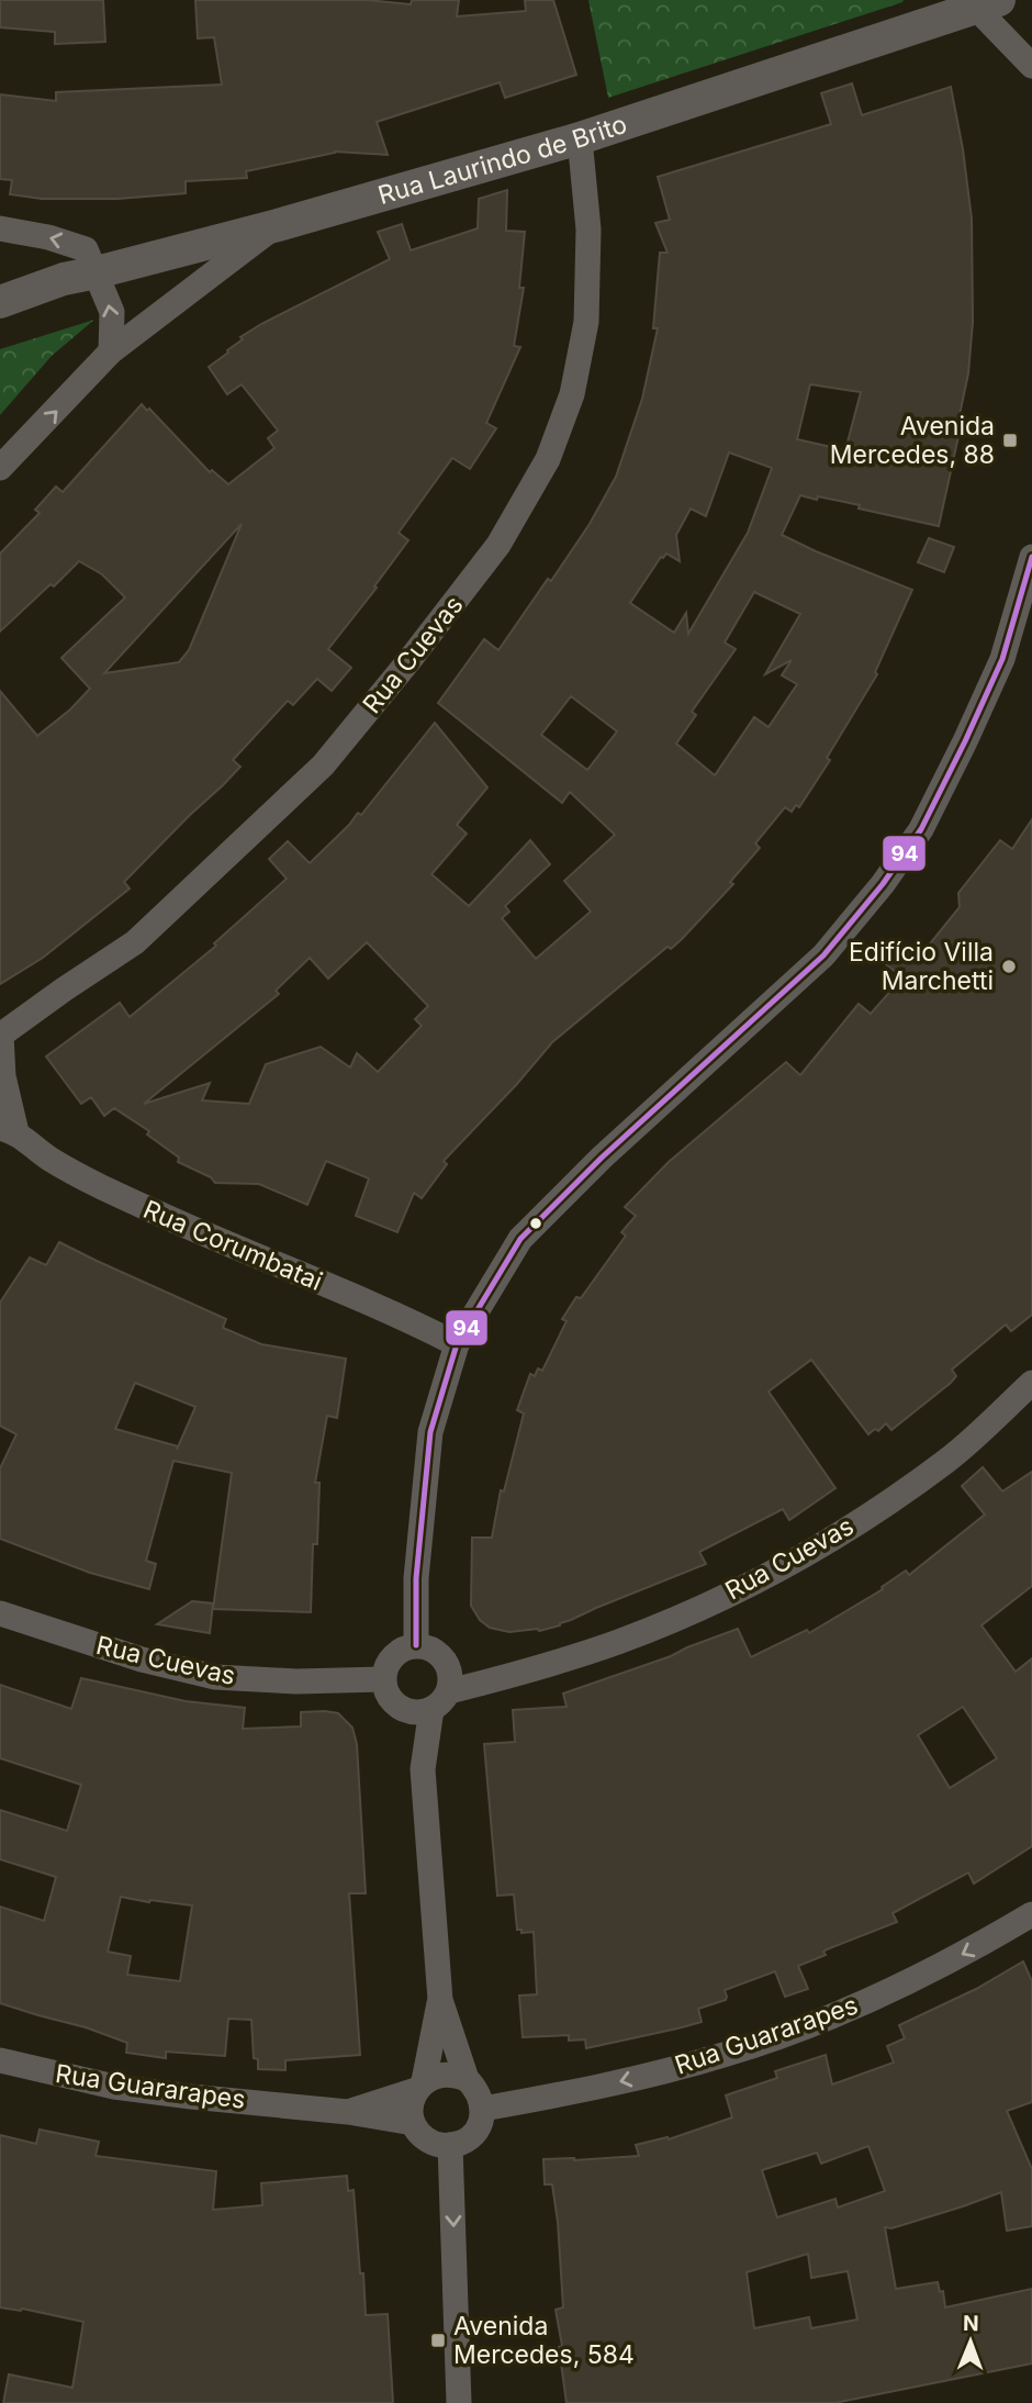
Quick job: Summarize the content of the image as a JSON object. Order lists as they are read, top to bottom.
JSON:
{
  "streets": {
    "street": [
      "Rua Laurindo de Brito",
      "Rua Cuevas",
      "Rua Corumbatai",
      "Rua Guararapes"
    ]
  },
  "crossings": [
    ["Rua Laurindo de Brito", "Rua Cuevas"],
    ["Rua Cuevas", "Rua Corumbatai"]
  ],
  "one_way": ["Rua Guararapes"],
  "places": {
    "transit": ["Avenida Mercedes, 88", "Avenida Mercedes, 584"],
    "other": ["Edifício Villa Marchetti"]
  },
  "lines": ["transit line 94"],
  "north": "top"
}
